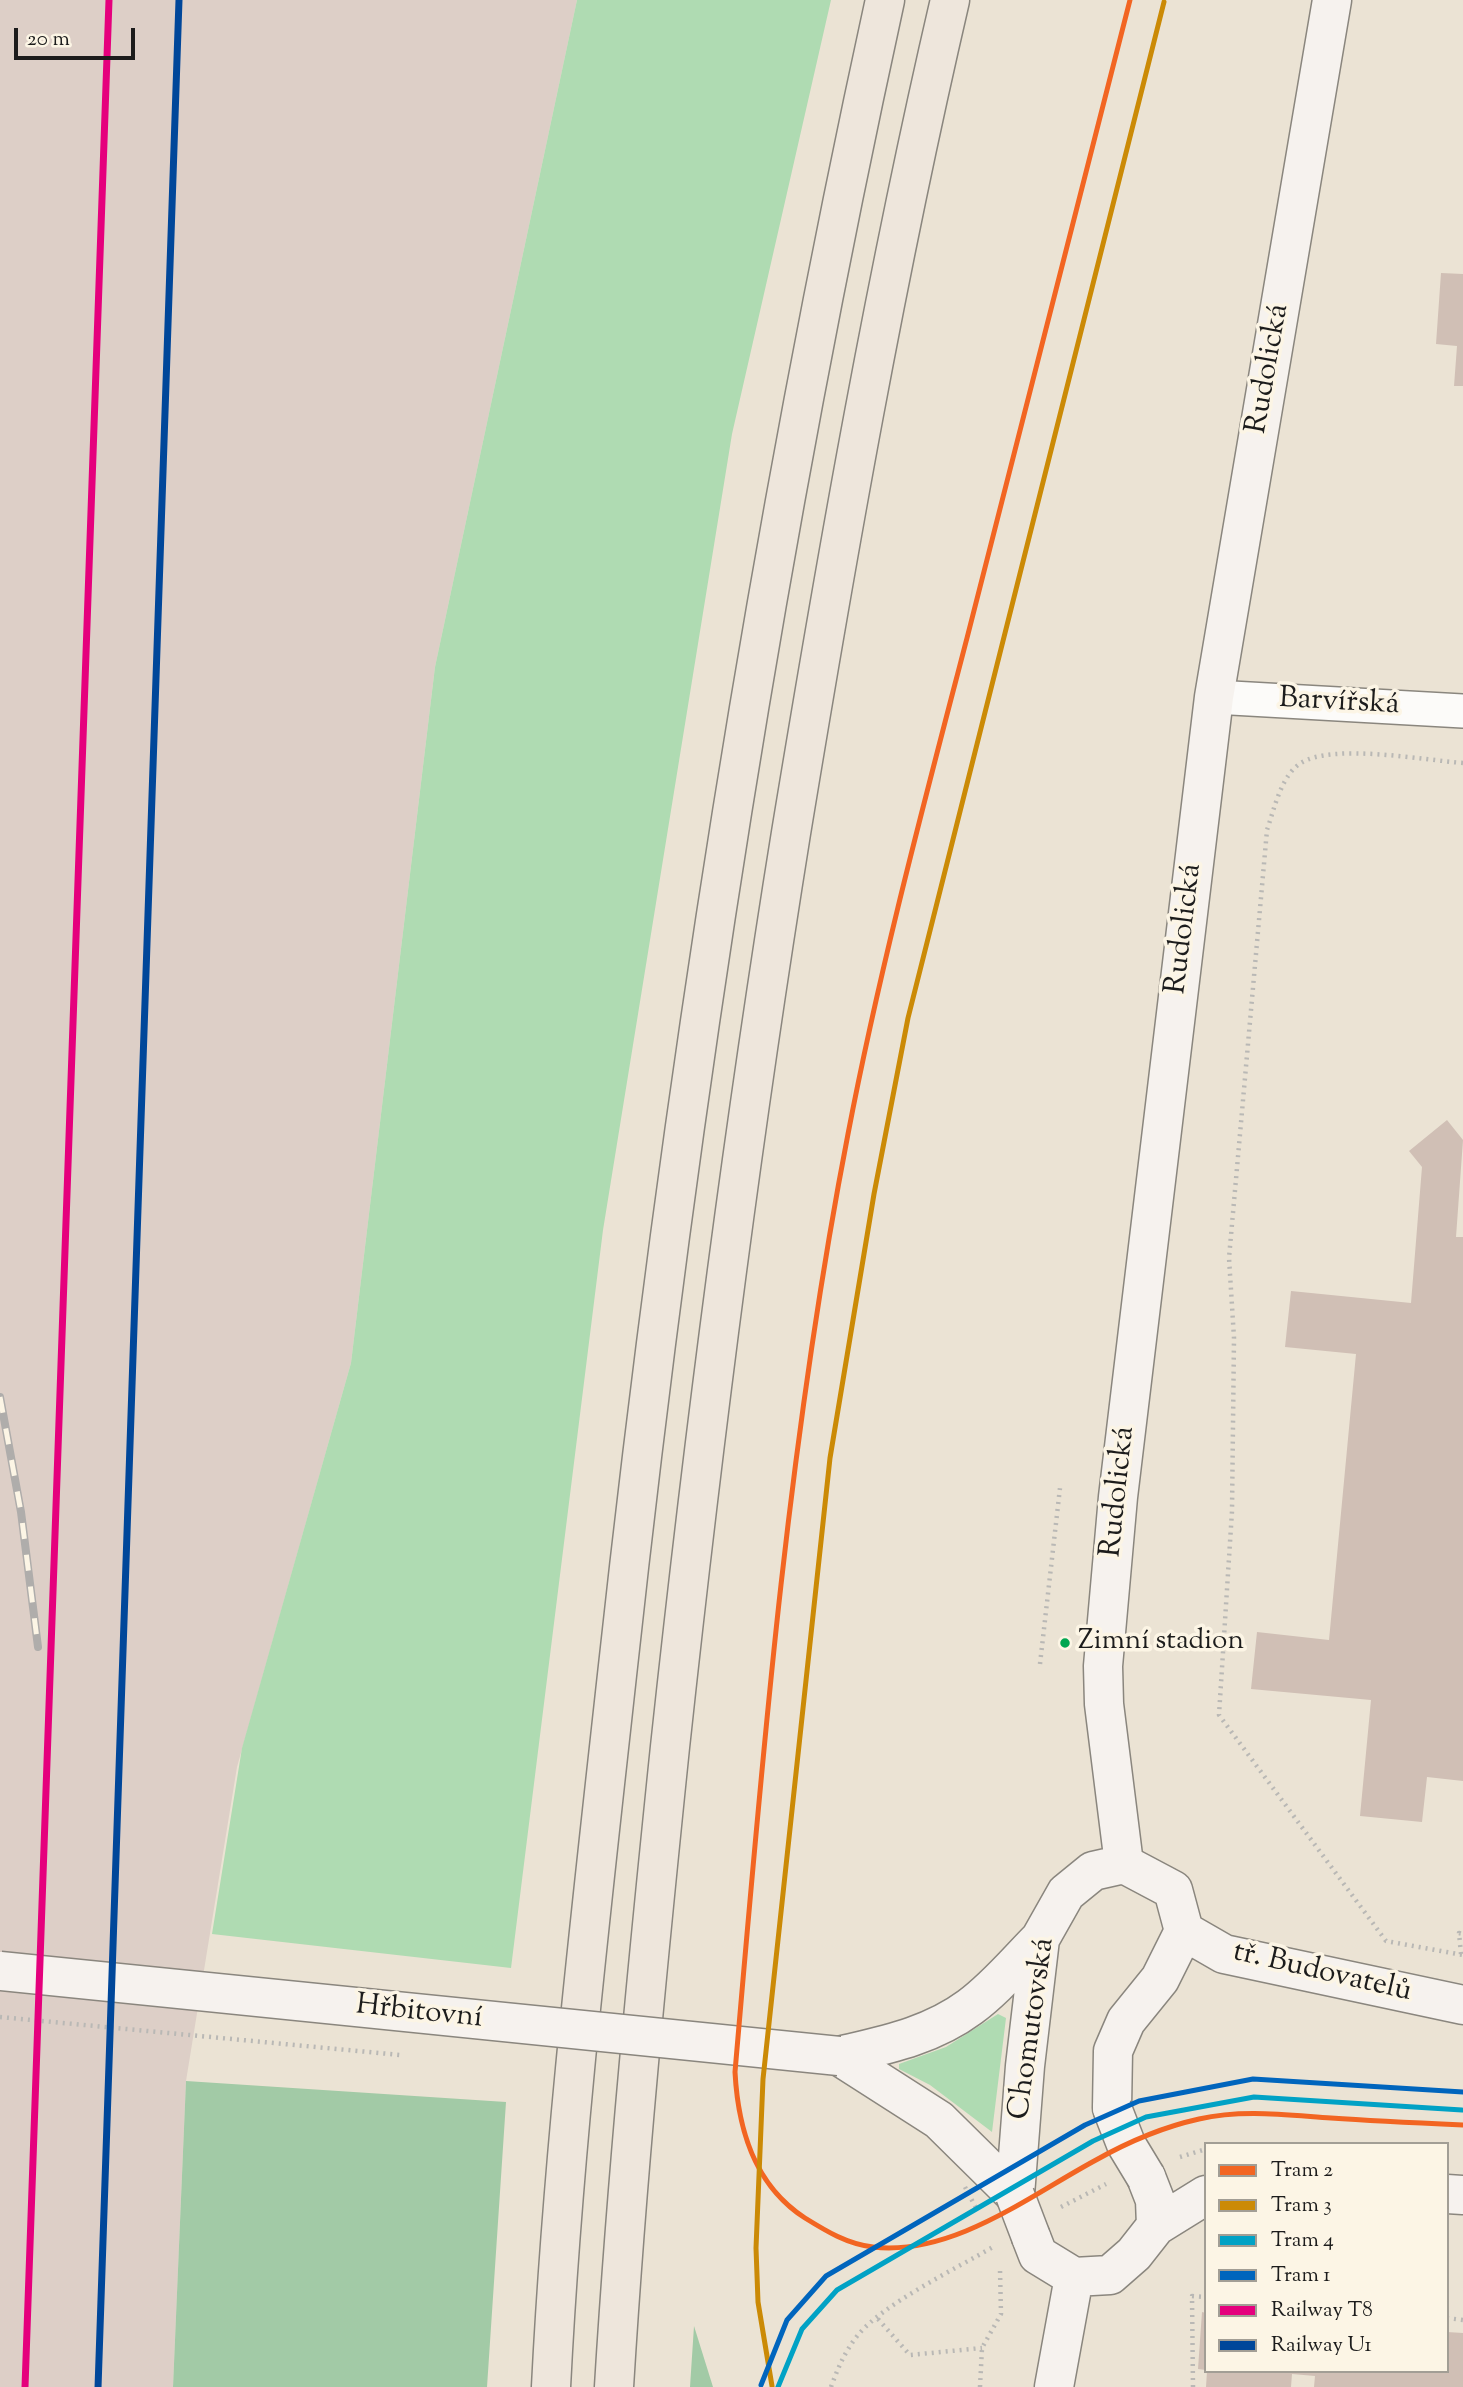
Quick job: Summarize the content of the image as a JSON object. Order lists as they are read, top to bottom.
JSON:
{
  "streets": {
    "street": [
      "Rudolická",
      "Barvířská",
      "tř. Budovatelů",
      "Hřbitovní",
      "Chomutovská"
    ]
  },
  "crossings": [
    ["Rudolická", "Barvířská"],
    ["Rudolická", "Chomutovská"]
  ],
  "places": ["Zimní stadion"],
  "lines": [
    "tram line 2",
    "rail line T8",
    "rail line U1",
    "tram line 3",
    "tram line 1",
    "tram line 4"
  ],
  "legend": [
    "Tram 2",
    "Tram 3",
    "Tram 4",
    "Tram 1",
    "Railway T8",
    "Railway U1"
  ],
  "scale_bar": "20 m"
}
